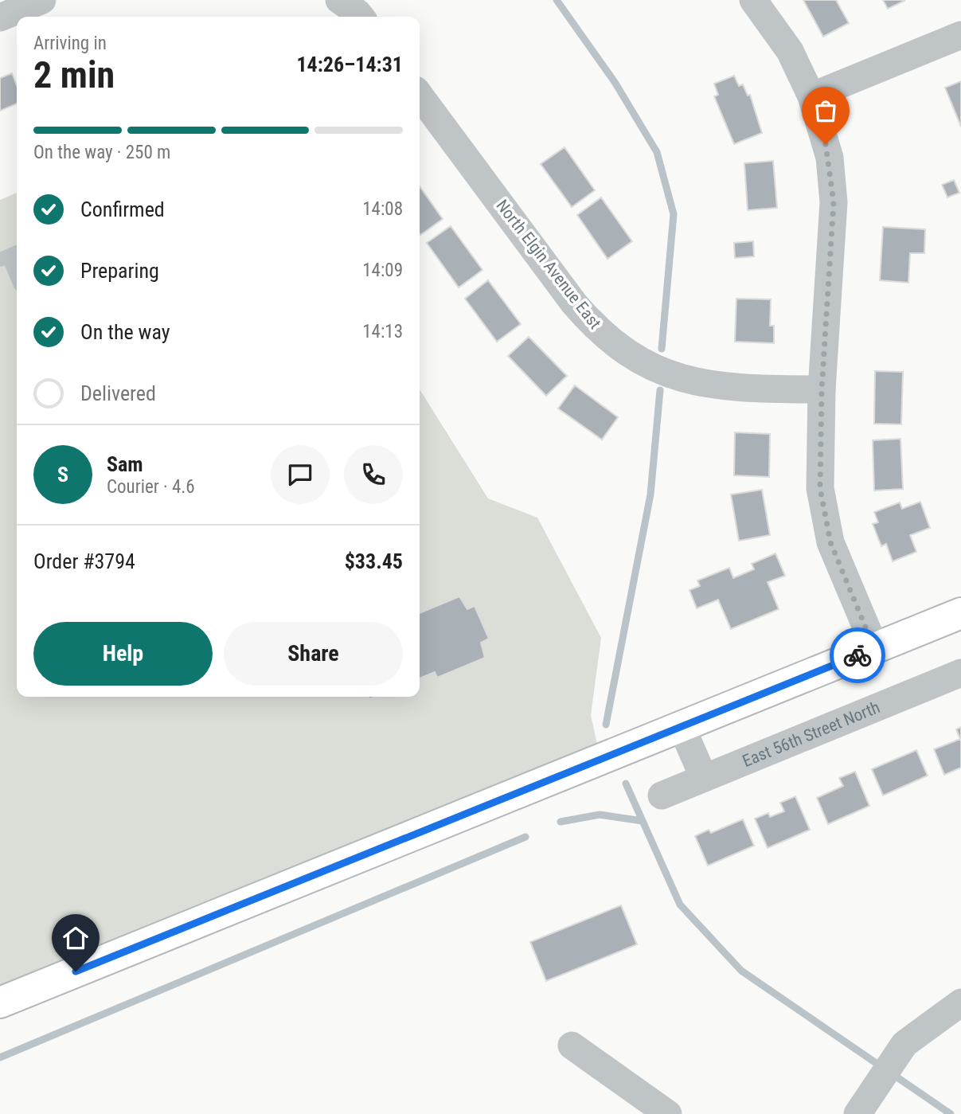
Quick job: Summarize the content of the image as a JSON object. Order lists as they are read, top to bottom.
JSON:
{
  "streets": {
    "street": ["North Elgin Avenue East", "East 56th Street North"]
  },
  "page": {
    "heading": ["2 min", "Arriving in", "14:26–14:31"],
    "panel": [
      "Sam",
      "Courier · 4.6",
      "Order #3794",
      "$33.45"
    ],
    "bar": "On the way · 250 m",
    "list": [
      ["Confirmed", "14:08"],
      ["Preparing", "14:09"],
      ["On the way", "14:13"],
      "Delivered"
    ],
    "round": "S",
    "buttons": ["Help", "Share"]
  }
}
